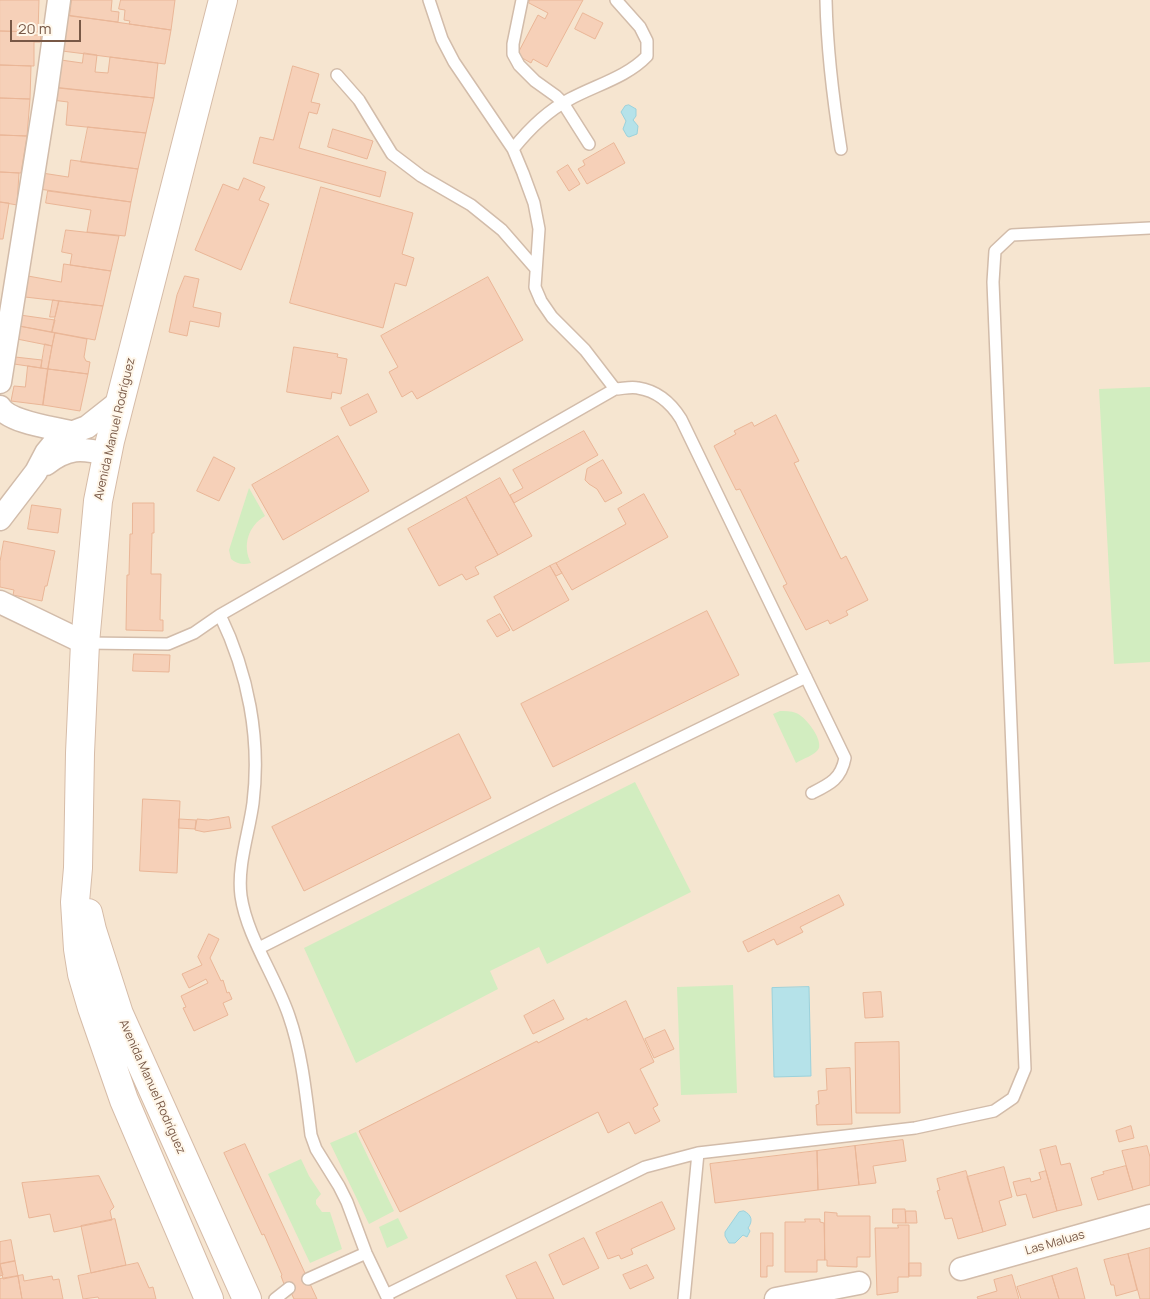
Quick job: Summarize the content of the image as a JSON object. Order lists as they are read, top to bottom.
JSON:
{
  "streets": {
    "main road": ["Avenida Manuel Rodríguez"],
    "street": ["Las Maluas"]
  },
  "scale_bar": "20 m"
}
